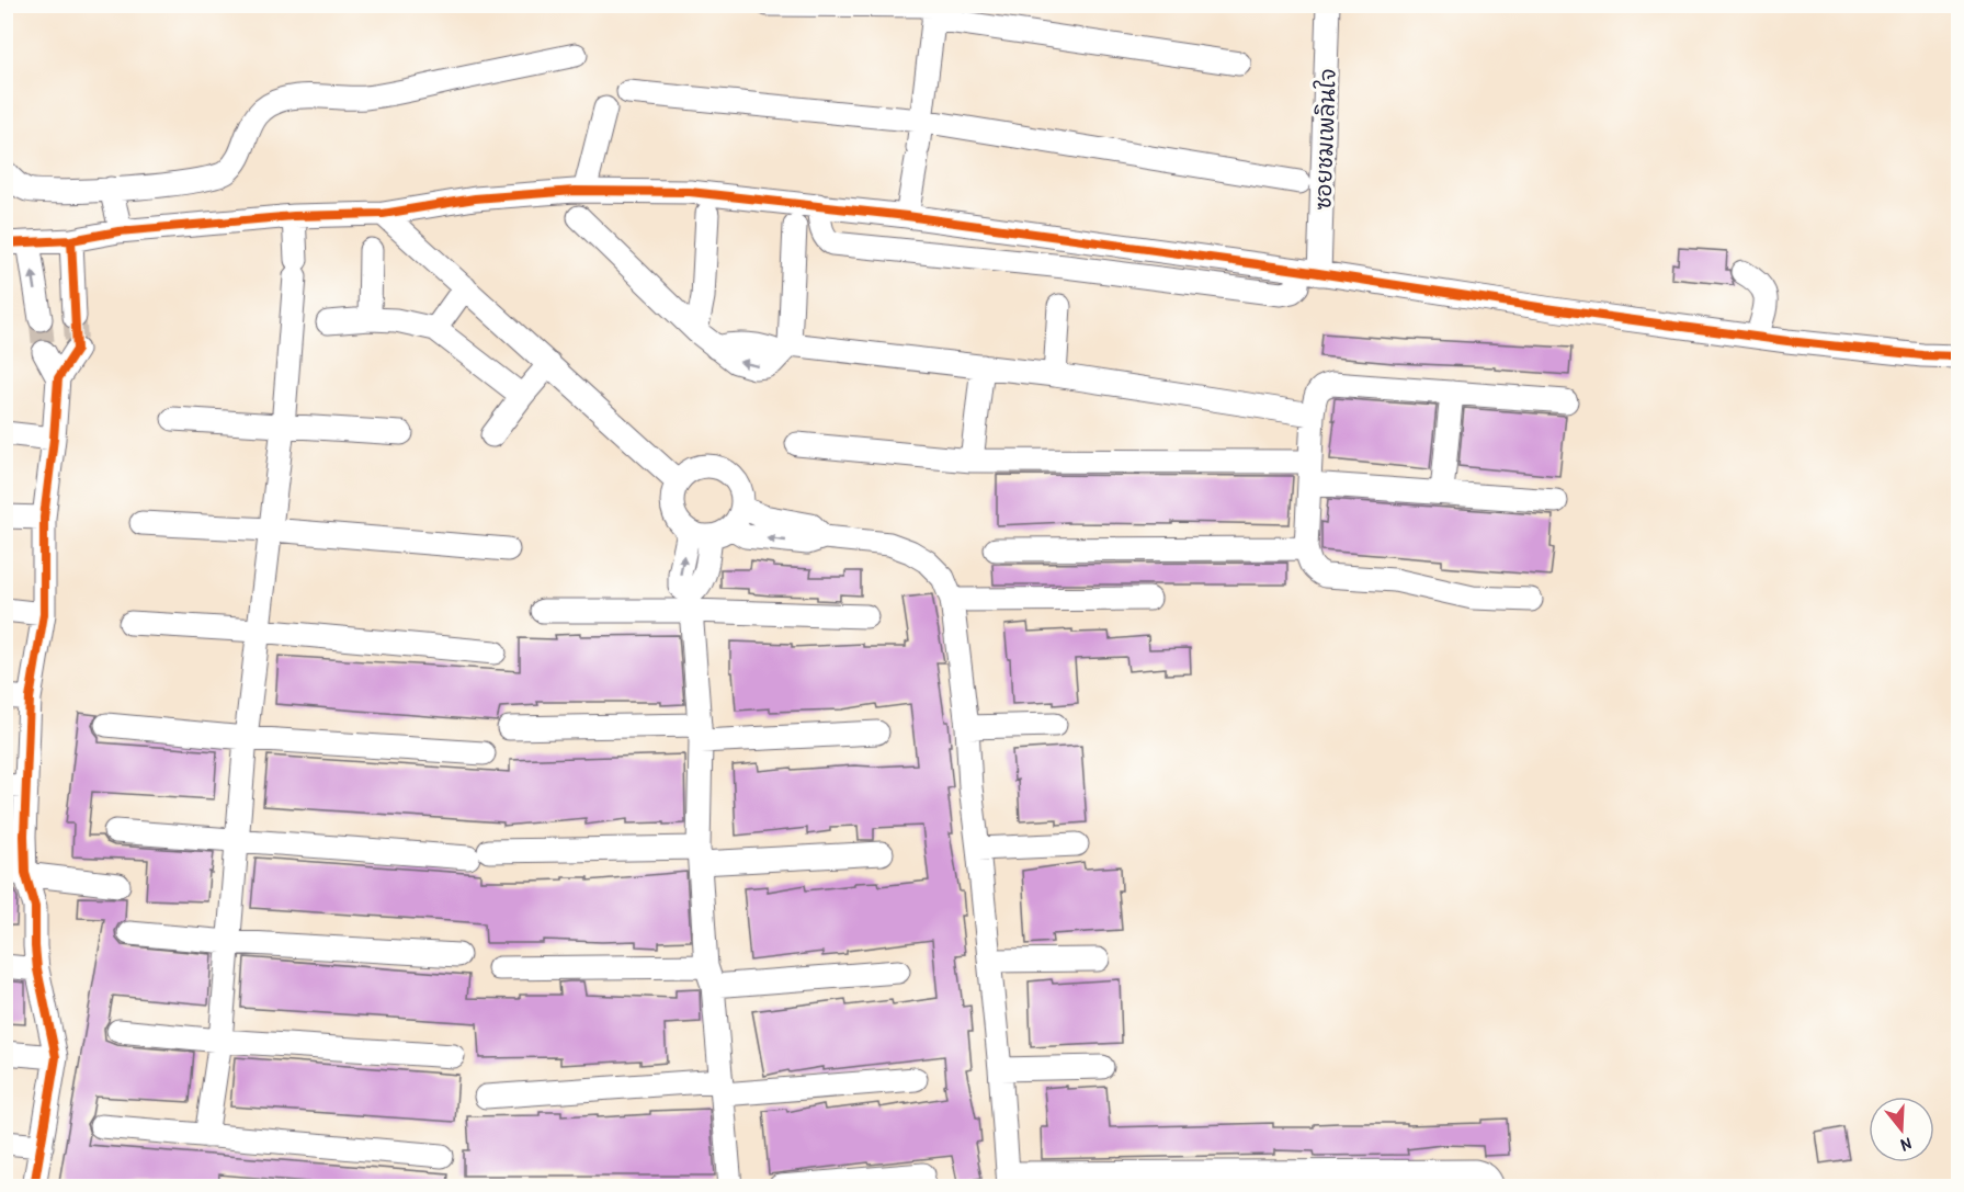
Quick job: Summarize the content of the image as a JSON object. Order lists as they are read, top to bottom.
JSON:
{
  "streets": {
    "street": ["ซอยชมเพลินใจ"]
  },
  "north": "bottom"
}
